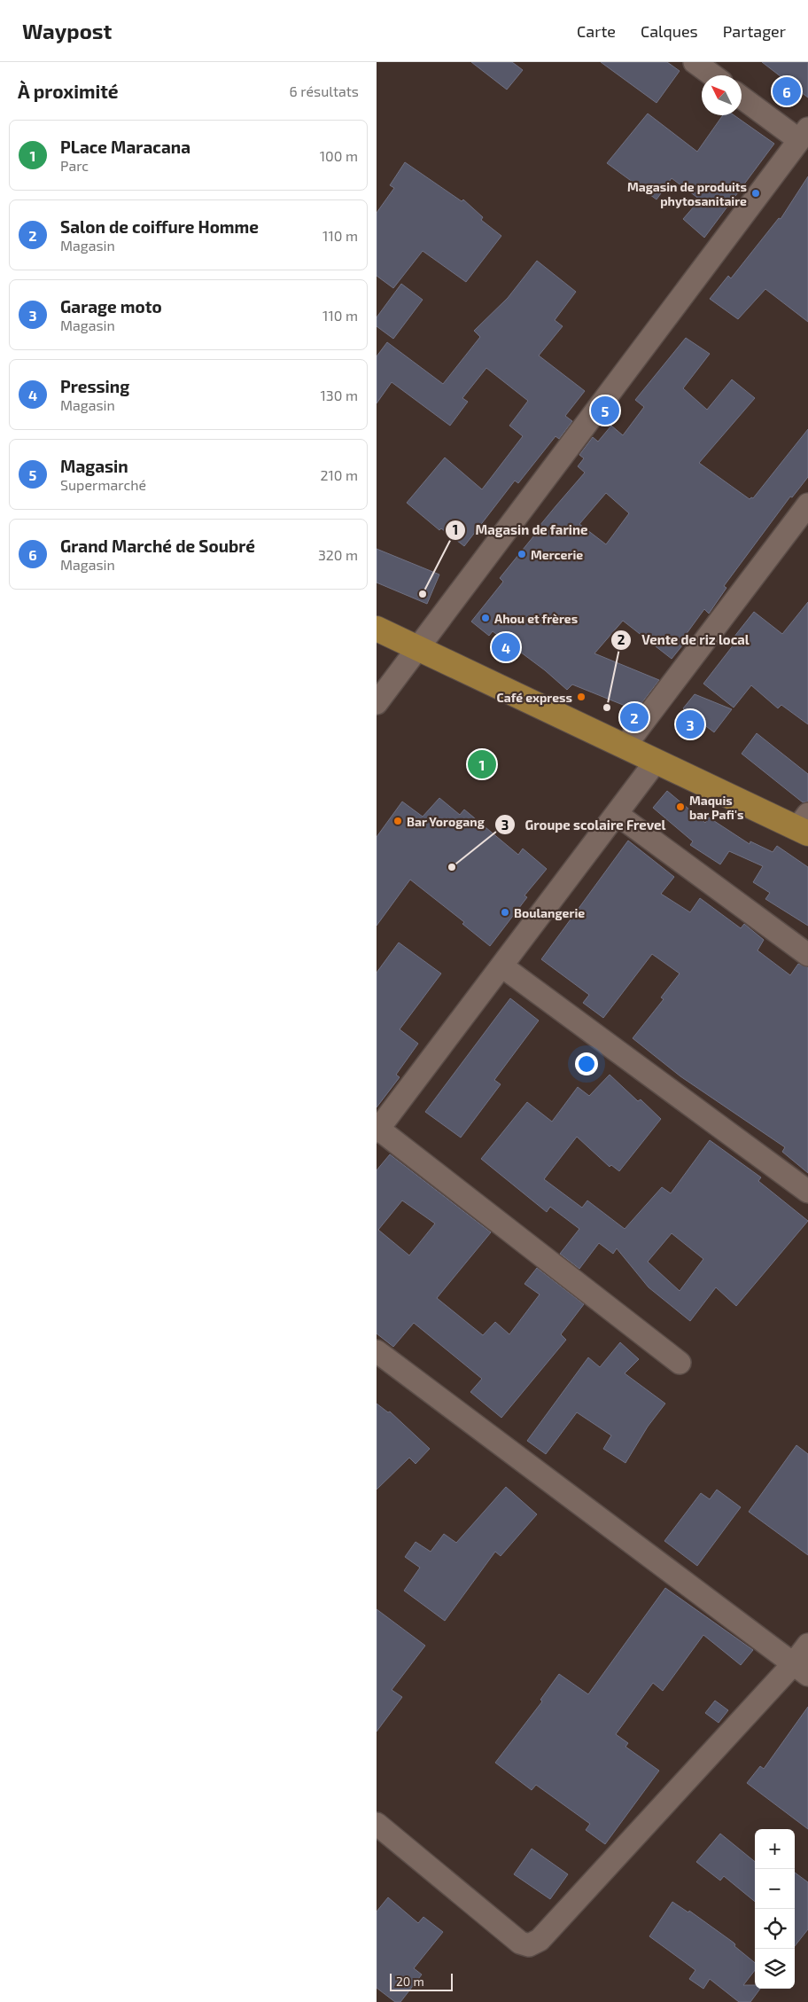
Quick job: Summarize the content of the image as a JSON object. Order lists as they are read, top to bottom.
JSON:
{
  "places": [
    "Magasin de produits phytosanitaire",
    "Mercerie",
    "Magasin de farine",
    "Ahou et frères",
    "Café express",
    "Vente de riz local",
    "Maquis bar Pafi's",
    "Bar Yorogang",
    "Groupe scolaire Frevel",
    "Boulangerie"
  ],
  "scale_bar": "20 m",
  "north": "top left",
  "page": {
    "header": "Waypost",
    "nav": ["Carte", "Calques", "Partager"],
    "heading": ["À proximité", "6 résultats"],
    "pins": [
      "6",
      "5",
      "4",
      "2",
      "3",
      "1"
    ],
    "list": [
      {
        "mark": "1",
        "name": "PLace Maracana",
        "note": "Parc",
        "value": "100 m"
      },
      {
        "mark": "2",
        "name": "Salon de coiffure Homme",
        "note": "Magasin",
        "value": "110 m"
      },
      {
        "mark": "3",
        "name": "Garage moto",
        "note": "Magasin",
        "value": "110 m"
      },
      {
        "mark": "4",
        "name": "Pressing",
        "note": "Magasin",
        "value": "130 m"
      },
      {
        "mark": "5",
        "name": "Magasin",
        "note": "Supermarché",
        "value": "210 m"
      },
      {
        "mark": "6",
        "name": "Grand Marché de Soubré",
        "note": "Magasin",
        "value": "320 m"
      }
    ],
    "map_buttons": ["+", "−"],
    "scale": "20 m"
  }
}
